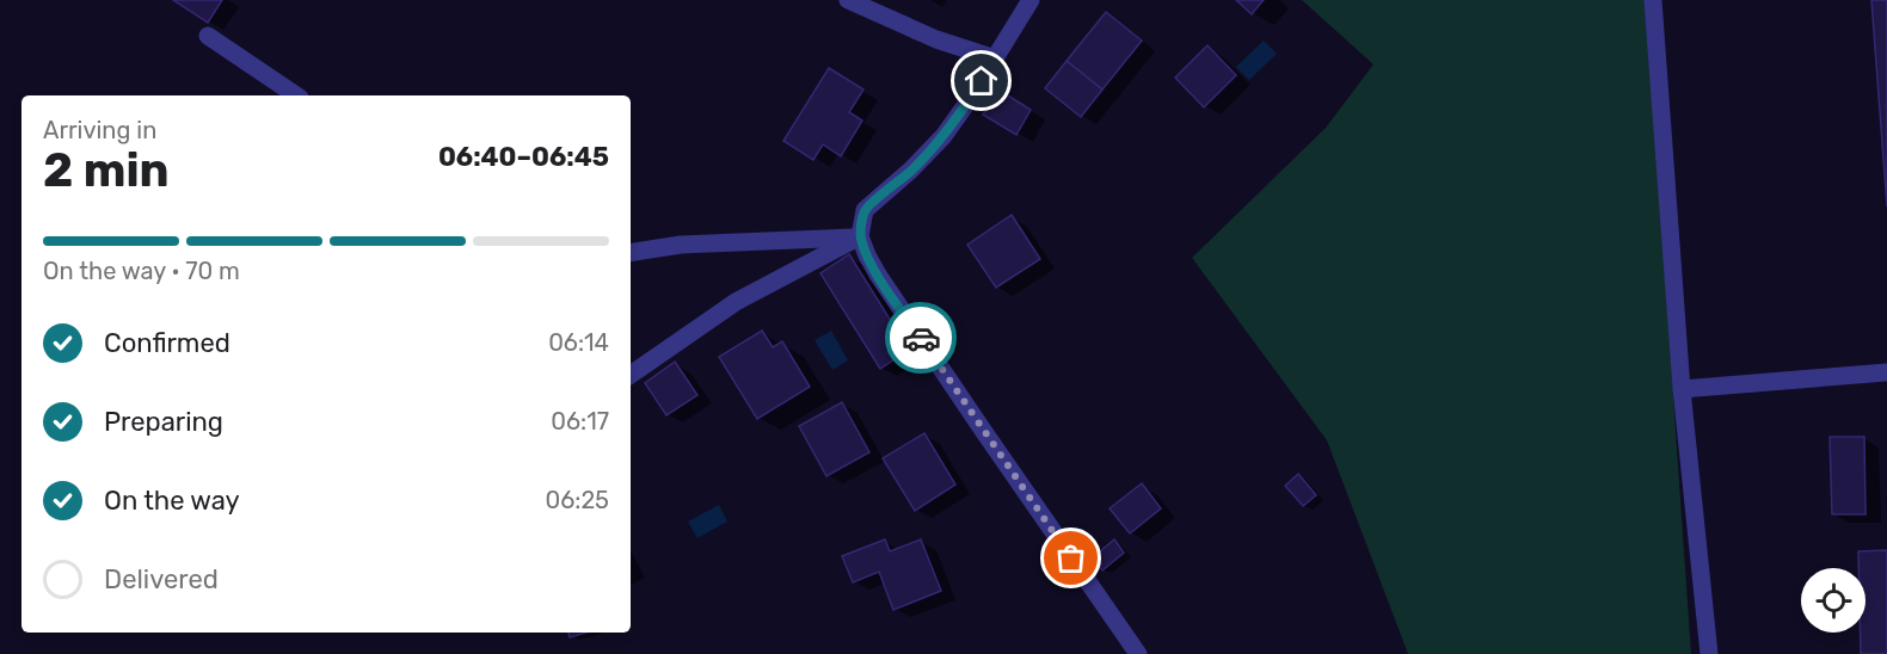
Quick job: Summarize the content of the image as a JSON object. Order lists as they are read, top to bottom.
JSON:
{
  "page": {
    "heading": ["2 min", "Arriving in", "06:40–06:45"],
    "bar": "On the way · 70 m",
    "list": [
      ["Confirmed", "06:14"],
      ["Preparing", "06:17"],
      ["On the way", "06:25"],
      "Delivered"
    ]
  }
}
